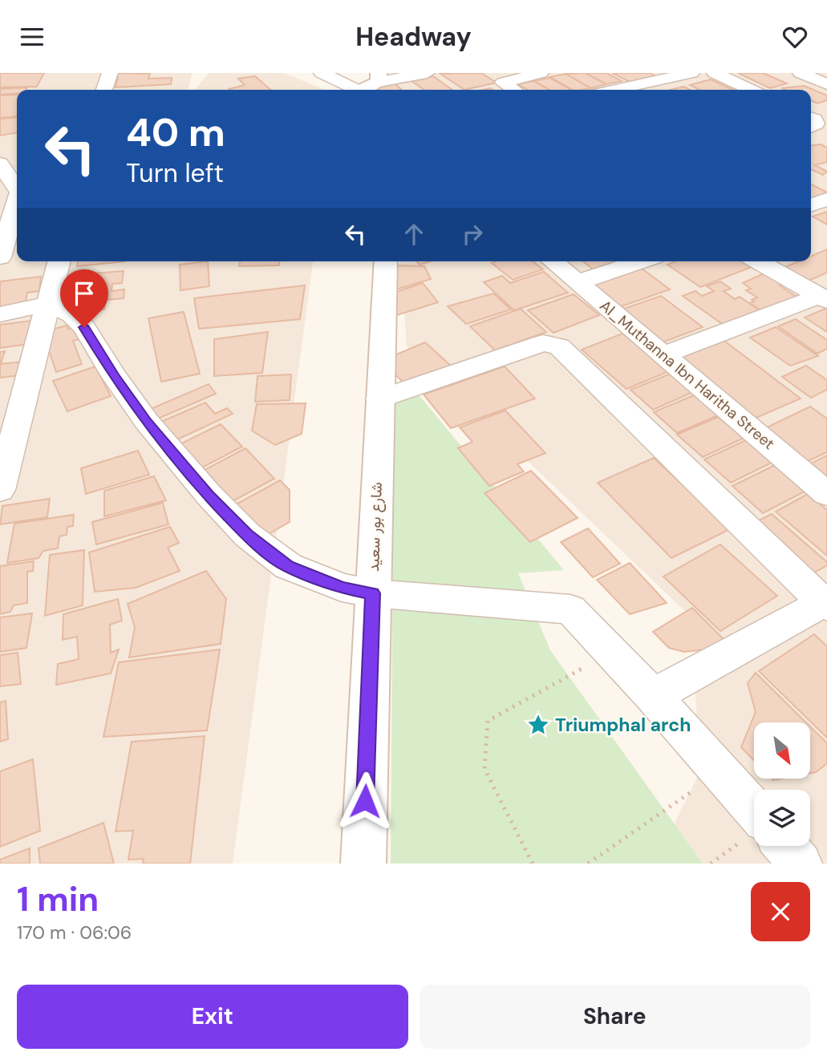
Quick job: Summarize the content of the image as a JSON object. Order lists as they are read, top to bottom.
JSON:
{
  "streets": {
    "main road": ["شارع بور سعيد"],
    "street": ["Al_Muthanna Ibn Haritha Street"]
  },
  "places": {
    "place": ["Triumphal arch"]
  },
  "north": "bottom right",
  "page": {
    "header": "Headway",
    "turn": ["40 m", "Turn left"],
    "heading": ["1 min", "170 m · 06:06"],
    "buttons": ["Exit", "Share"]
  }
}
